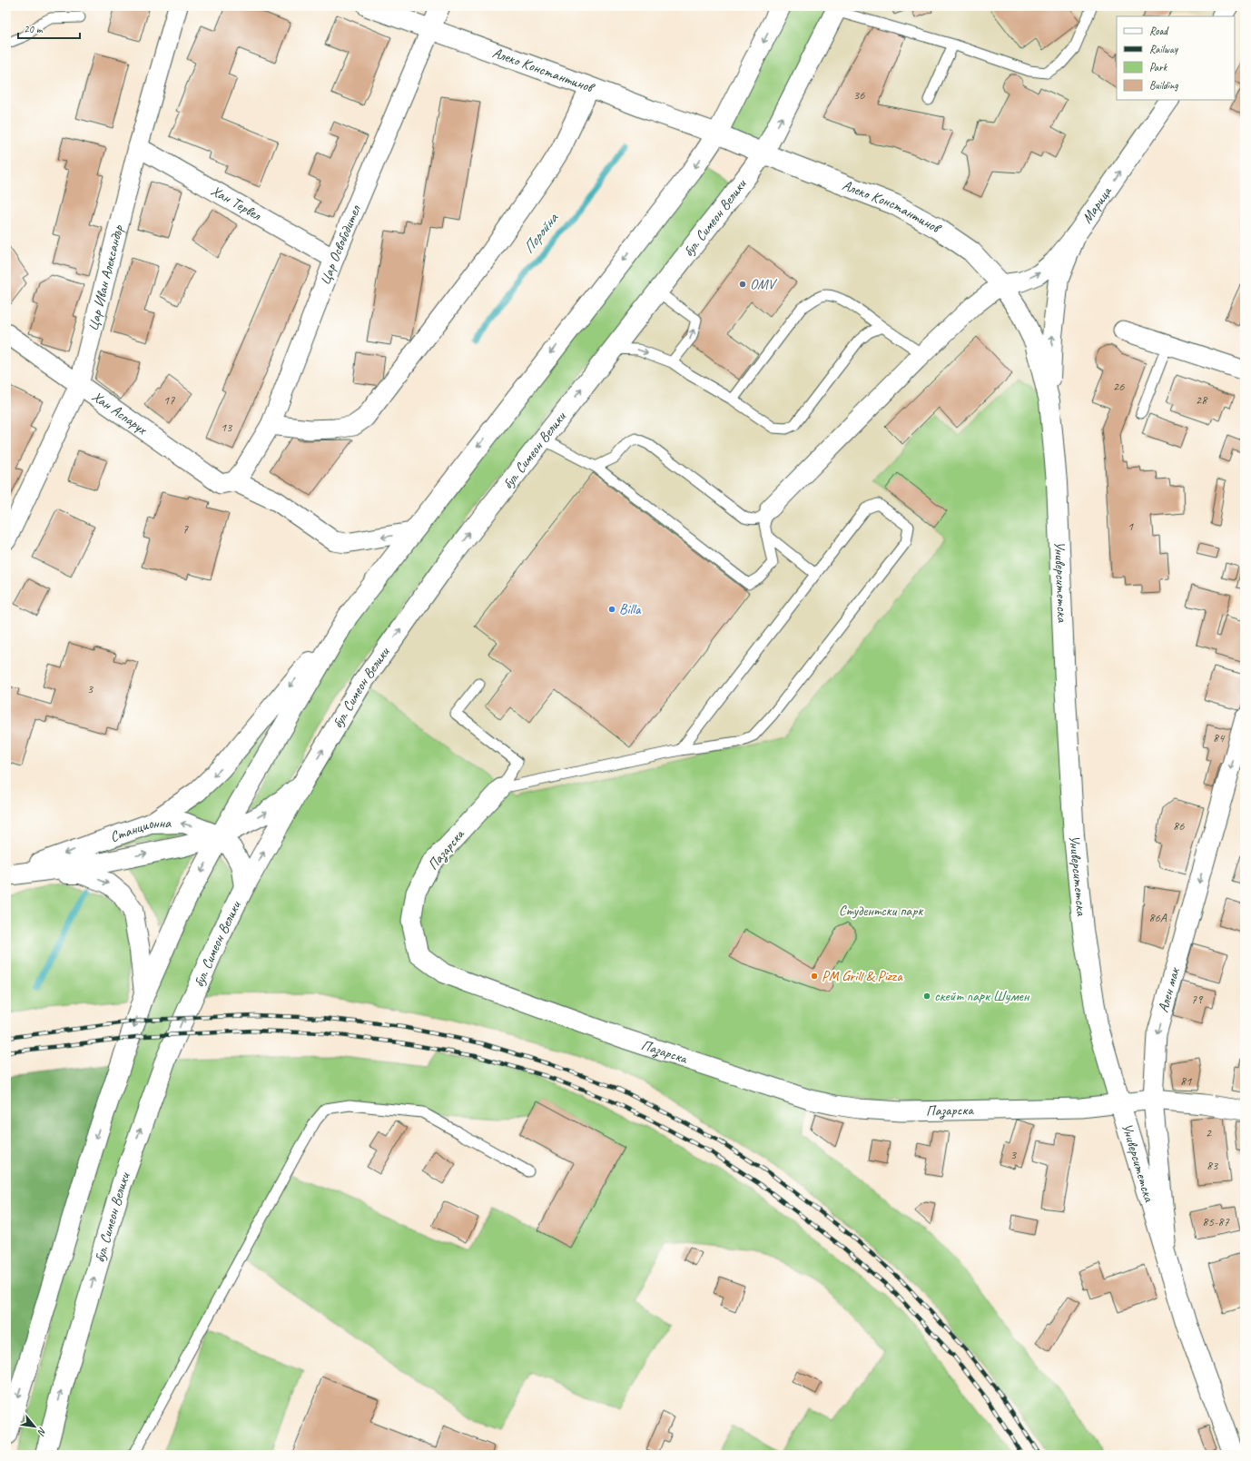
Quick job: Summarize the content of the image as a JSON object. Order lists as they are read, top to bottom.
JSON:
{
  "streets": {
    "main road": [
      "Алеко Константинов",
      "бул. Симеон Велики",
      "Университетска",
      "Станционна"
    ],
    "street": [
      "Хан Тервел",
      "Марица",
      "Цар Освободител",
      "Цар Иван Александър",
      "Хан Аспарух",
      "Пазарска",
      "Ален мак"
    ]
  },
  "crossings": [
    ["Алеко Константинов", "Марица"],
    ["Алеко Константинов", "бул. Симеон Велики"],
    ["Алеко Константинов", "Цар Освободител"],
    ["Алеко Константинов", "Университетска"],
    ["Хан Тервел", "Цар Освободител"],
    ["Хан Тервел", "Цар Иван Александър"],
    ["Марица", "Университетска"],
    ["бул. Симеон Велики", "Станционна"],
    ["Цар Освободител", "Хан Аспарух"],
    ["Цар Иван Александър", "Хан Аспарух"],
    ["Университетска", "Пазарска"],
    ["Университетска", "Ален мак"],
    ["Пазарска", "Ален мак"]
  ],
  "one_way": ["Марица", "Ален мак"],
  "water": ["Поройна"],
  "parks": ["Студентски парк"],
  "places": [
    "OMV",
    "Billa",
    "PM Grill & Pizza",
    "скейт парк Шумен"
  ],
  "house_numbers": [
    "36",
    "26",
    "17",
    "28",
    "13",
    "1",
    "7",
    "3",
    "84",
    "86",
    "86A",
    "79",
    "81",
    "2",
    "3",
    "83",
    "85-87"
  ],
  "legend": [
    "Road",
    "Railway",
    "Park",
    "Building"
  ],
  "scale_bar": "20 m",
  "north": "bottom right"
}
